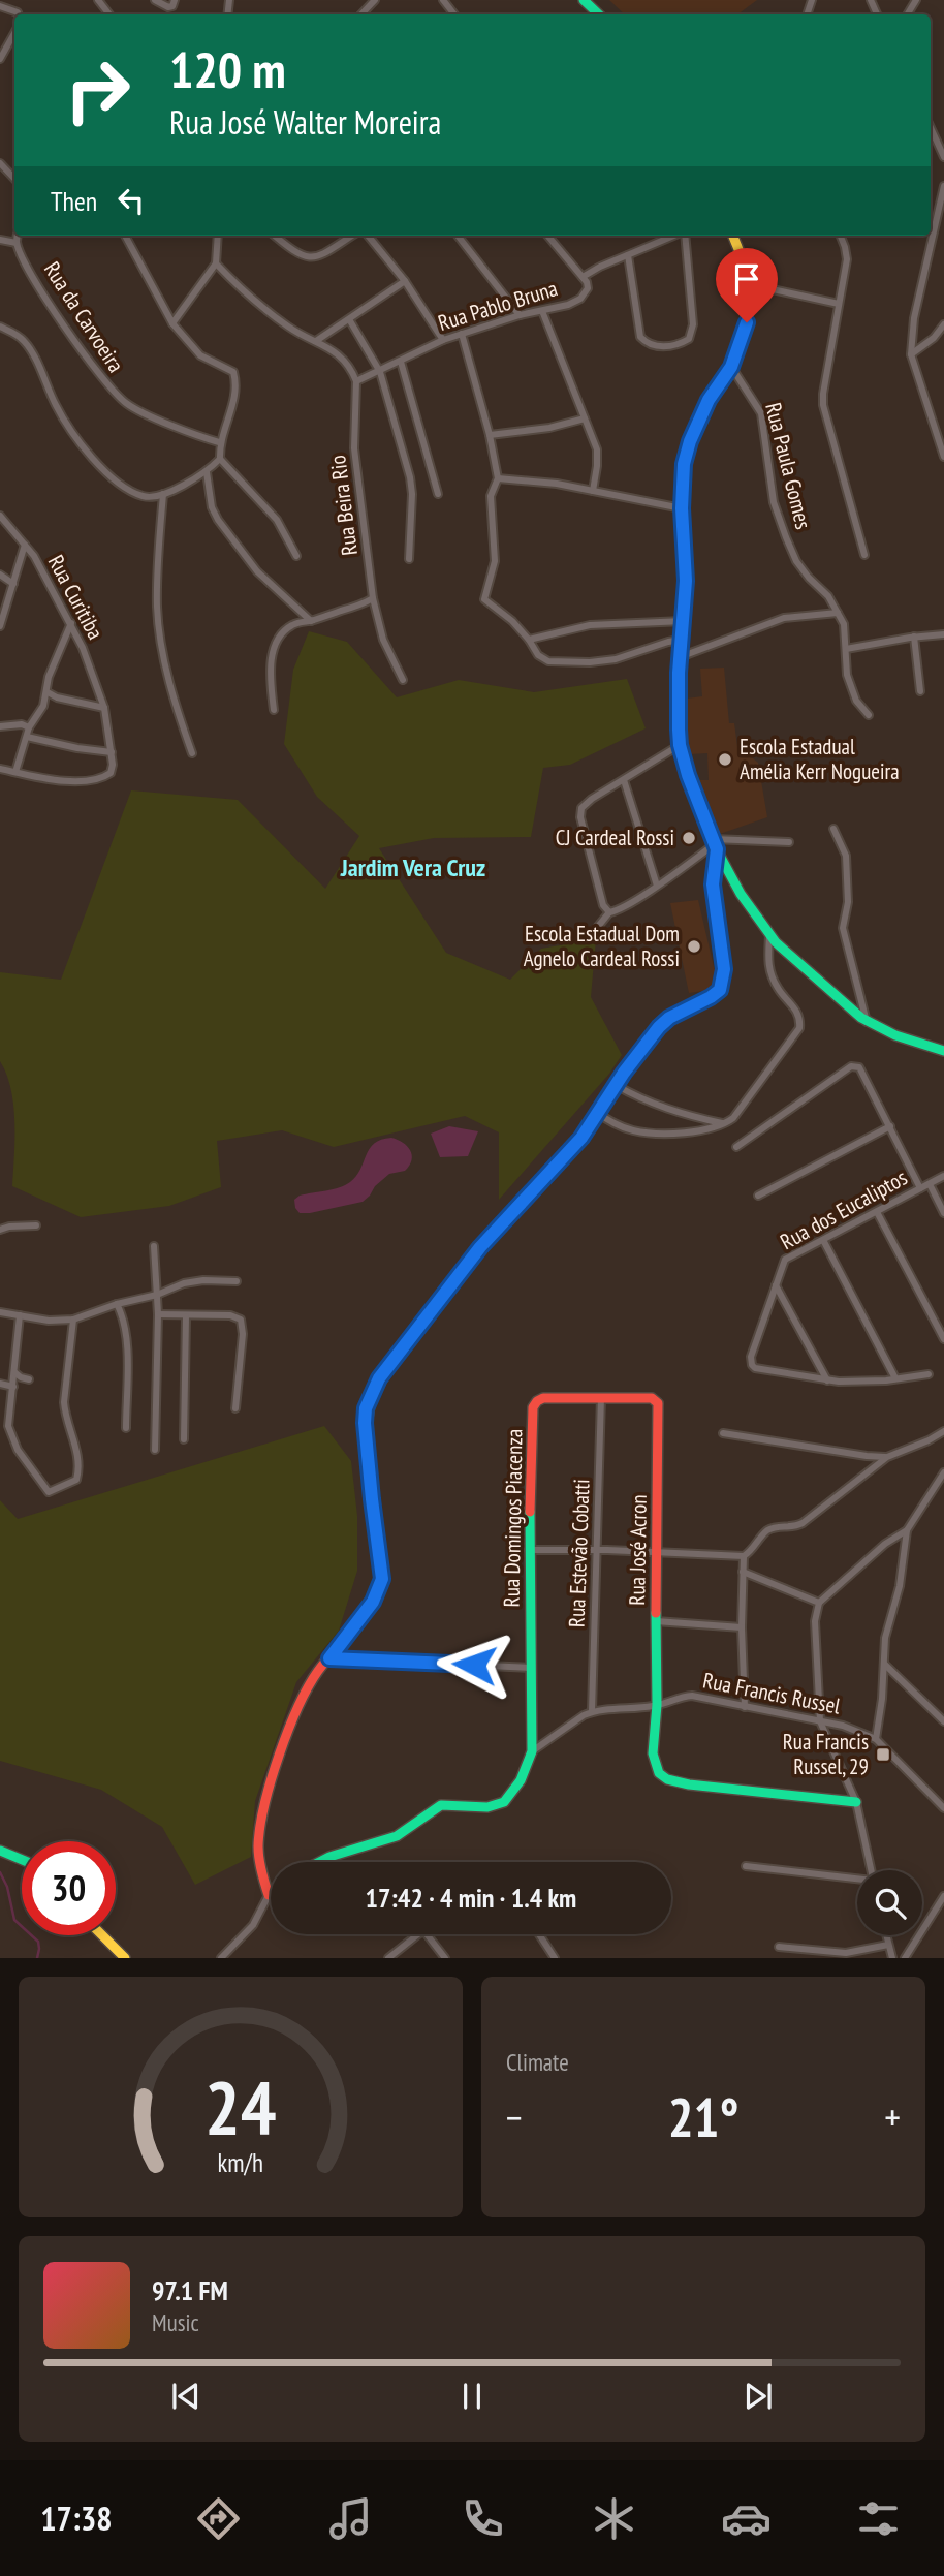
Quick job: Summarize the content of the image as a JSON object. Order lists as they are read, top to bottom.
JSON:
{
  "streets": {
    "street": [
      "Rua Pablo Bruna",
      "Rua da Carvoeira",
      "Rua Paula Gomes",
      "Rua Beira Rio",
      "Rua Curitiba",
      "Rua dos Eucaliptos",
      "Rua Domingos Piacenza",
      "Rua José Acron",
      "Rua Estevão Cobatti",
      "Rua Francis Russel"
    ]
  },
  "crossings": [
    ["Rua Pablo Bruna", "Rua Beira Rio"],
    ["Rua Domingos Piacenza", "Rua José Acron"],
    ["Rua Domingos Piacenza", "Rua Estevão Cobatti"],
    ["Rua Domingos Piacenza", "Rua Francis Russel"],
    ["Rua José Acron", "Rua Francis Russel"],
    ["Rua Estevão Cobatti", "Rua Francis Russel"]
  ],
  "districts": ["Jardim Vera Cruz"],
  "places": {
    "other": ["Escola Estadual Amélia Kerr Nogueira", "CJ Cardeal Rossi", "Escola Estadual Dom Agnelo Cardeal Rossi"],
    "transit": ["Rua Francis Russel, 29"]
  },
  "page": {
    "turn": ["120 m", "Rua José Walter Moreira"],
    "then": "Then",
    "limit": "30",
    "trip": "17:42 · 4 min · 1.4 km",
    "tile": "Climate",
    "heat": ["−", "21°", "+"],
    "song": ["97.1 FM", "Music"],
    "tabs": "17:38",
    "gauge": ["24", "km/h"]
  }
}
